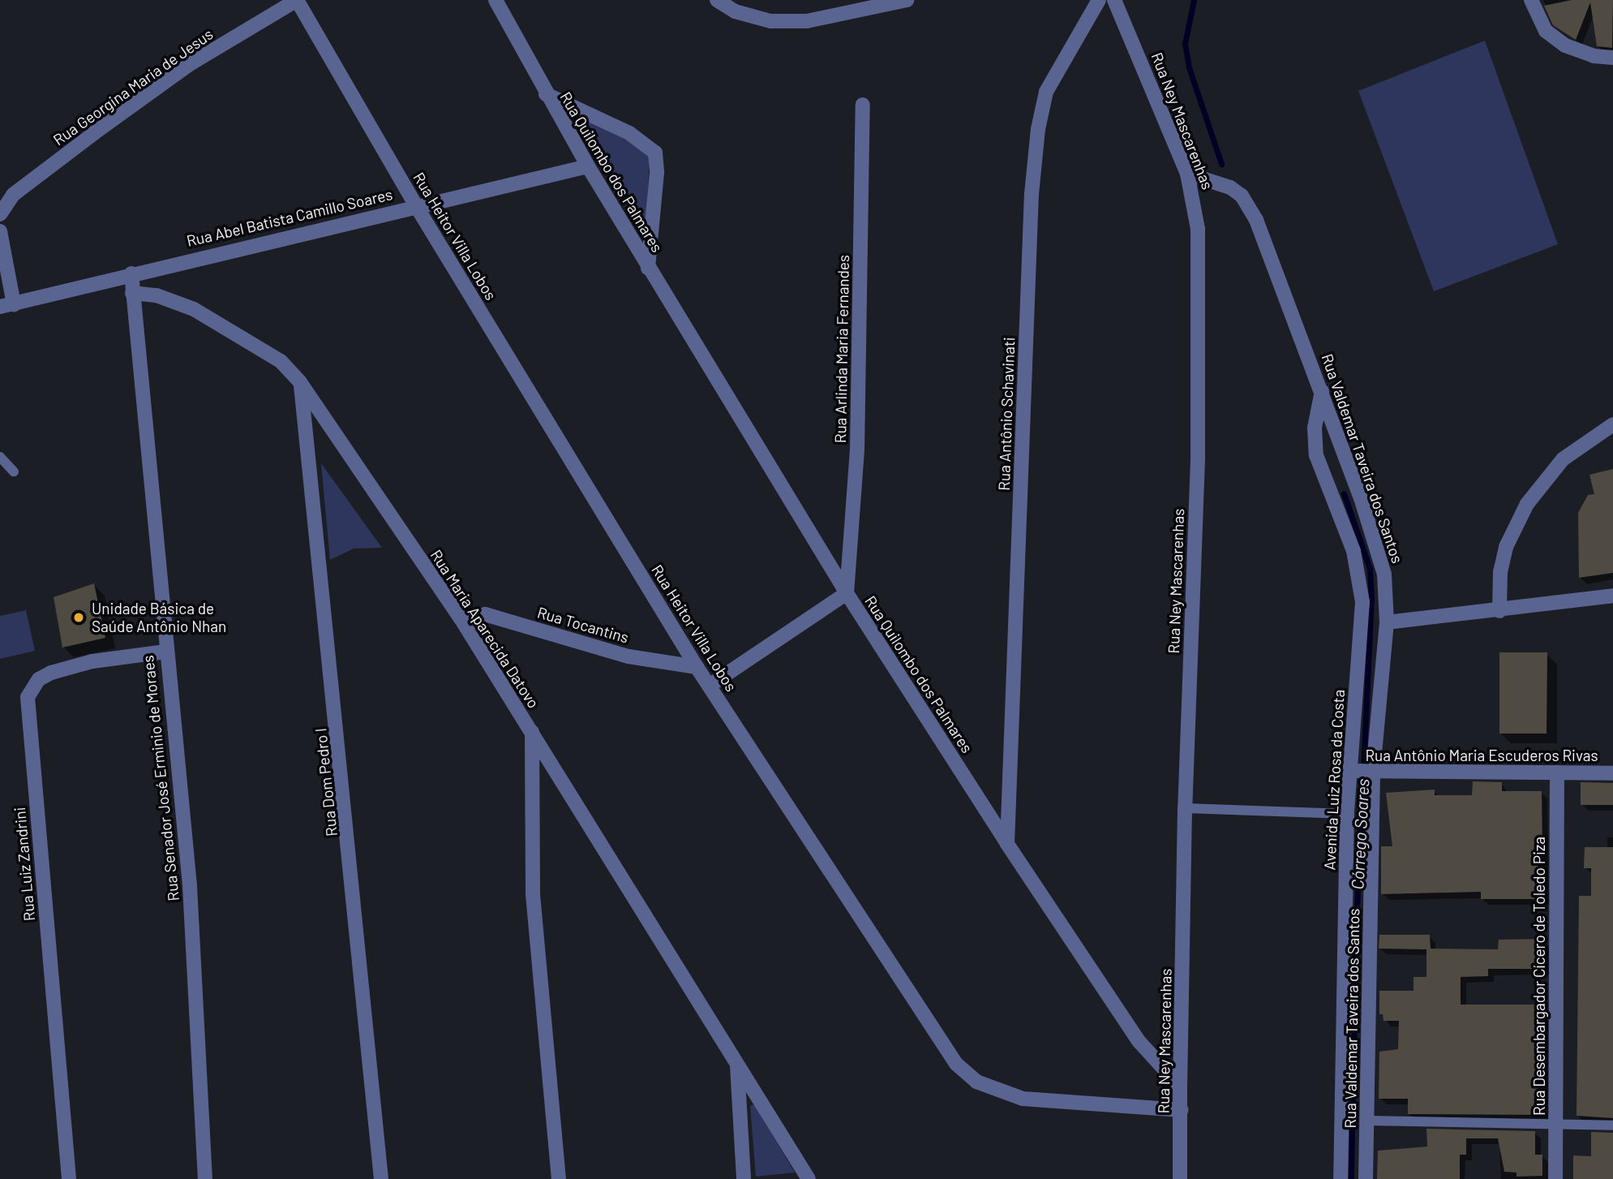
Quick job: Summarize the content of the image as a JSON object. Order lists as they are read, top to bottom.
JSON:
{
  "streets": {
    "street": [
      "Rua Georgina Maria de Jesus",
      "Rua Ney Mascarenhas",
      "Rua Quilombo dos Palmares",
      "Rua Abel Batista Camillo Soares",
      "Rua Heitor Villa Lobos",
      "Rua Arlinda Maria Fernandes",
      "Rua Antônio Schavinati",
      "Rua Valdemar Taveira dos Santos",
      "Rua Tocantins",
      "Rua Maria Aparecida Datovo",
      "Rua Antônio Maria Escuderos Rivas",
      "Rua Senador José Erminio de Moraes",
      "Avenida Luiz Rosa da Costa",
      "Rua Dom Pedro I",
      "Rua Luiz Zandrini",
      "Rua Desembargador Cícero de Toledo Piza"
    ]
  },
  "crossings": [
    ["Rua Georgina Maria de Jesus", "Rua Heitor Villa Lobos"],
    ["Rua Ney Mascarenhas", "Rua Quilombo dos Palmares"],
    ["Rua Ney Mascarenhas", "Rua Heitor Villa Lobos"],
    ["Rua Ney Mascarenhas", "Rua Valdemar Taveira dos Santos"],
    ["Rua Quilombo dos Palmares", "Rua Abel Batista Camillo Soares"],
    ["Rua Quilombo dos Palmares", "Rua Arlinda Maria Fernandes"],
    ["Rua Quilombo dos Palmares", "Rua Antônio Schavinati"],
    ["Rua Abel Batista Camillo Soares", "Rua Heitor Villa Lobos"],
    ["Rua Abel Batista Camillo Soares", "Rua Senador José Erminio de Moraes"],
    ["Rua Heitor Villa Lobos", "Rua Tocantins"],
    ["Rua Valdemar Taveira dos Santos", "Rua Antônio Maria Escuderos Rivas"],
    ["Rua Valdemar Taveira dos Santos", "Avenida Luiz Rosa da Costa"],
    ["Rua Tocantins", "Rua Maria Aparecida Datovo"],
    ["Rua Maria Aparecida Datovo", "Rua Senador José Erminio de Moraes"],
    ["Rua Maria Aparecida Datovo", "Rua Dom Pedro I"],
    ["Rua Antônio Maria Escuderos Rivas", "Avenida Luiz Rosa da Costa"],
    ["Rua Antônio Maria Escuderos Rivas", "Rua Desembargador Cícero de Toledo Piza"],
    ["Rua Senador José Erminio de Moraes", "Rua Luiz Zandrini"]
  ],
  "water": ["Córrego Soares"],
  "places": ["Unidade Básica de Saúde Antônio Nhan"]
}
